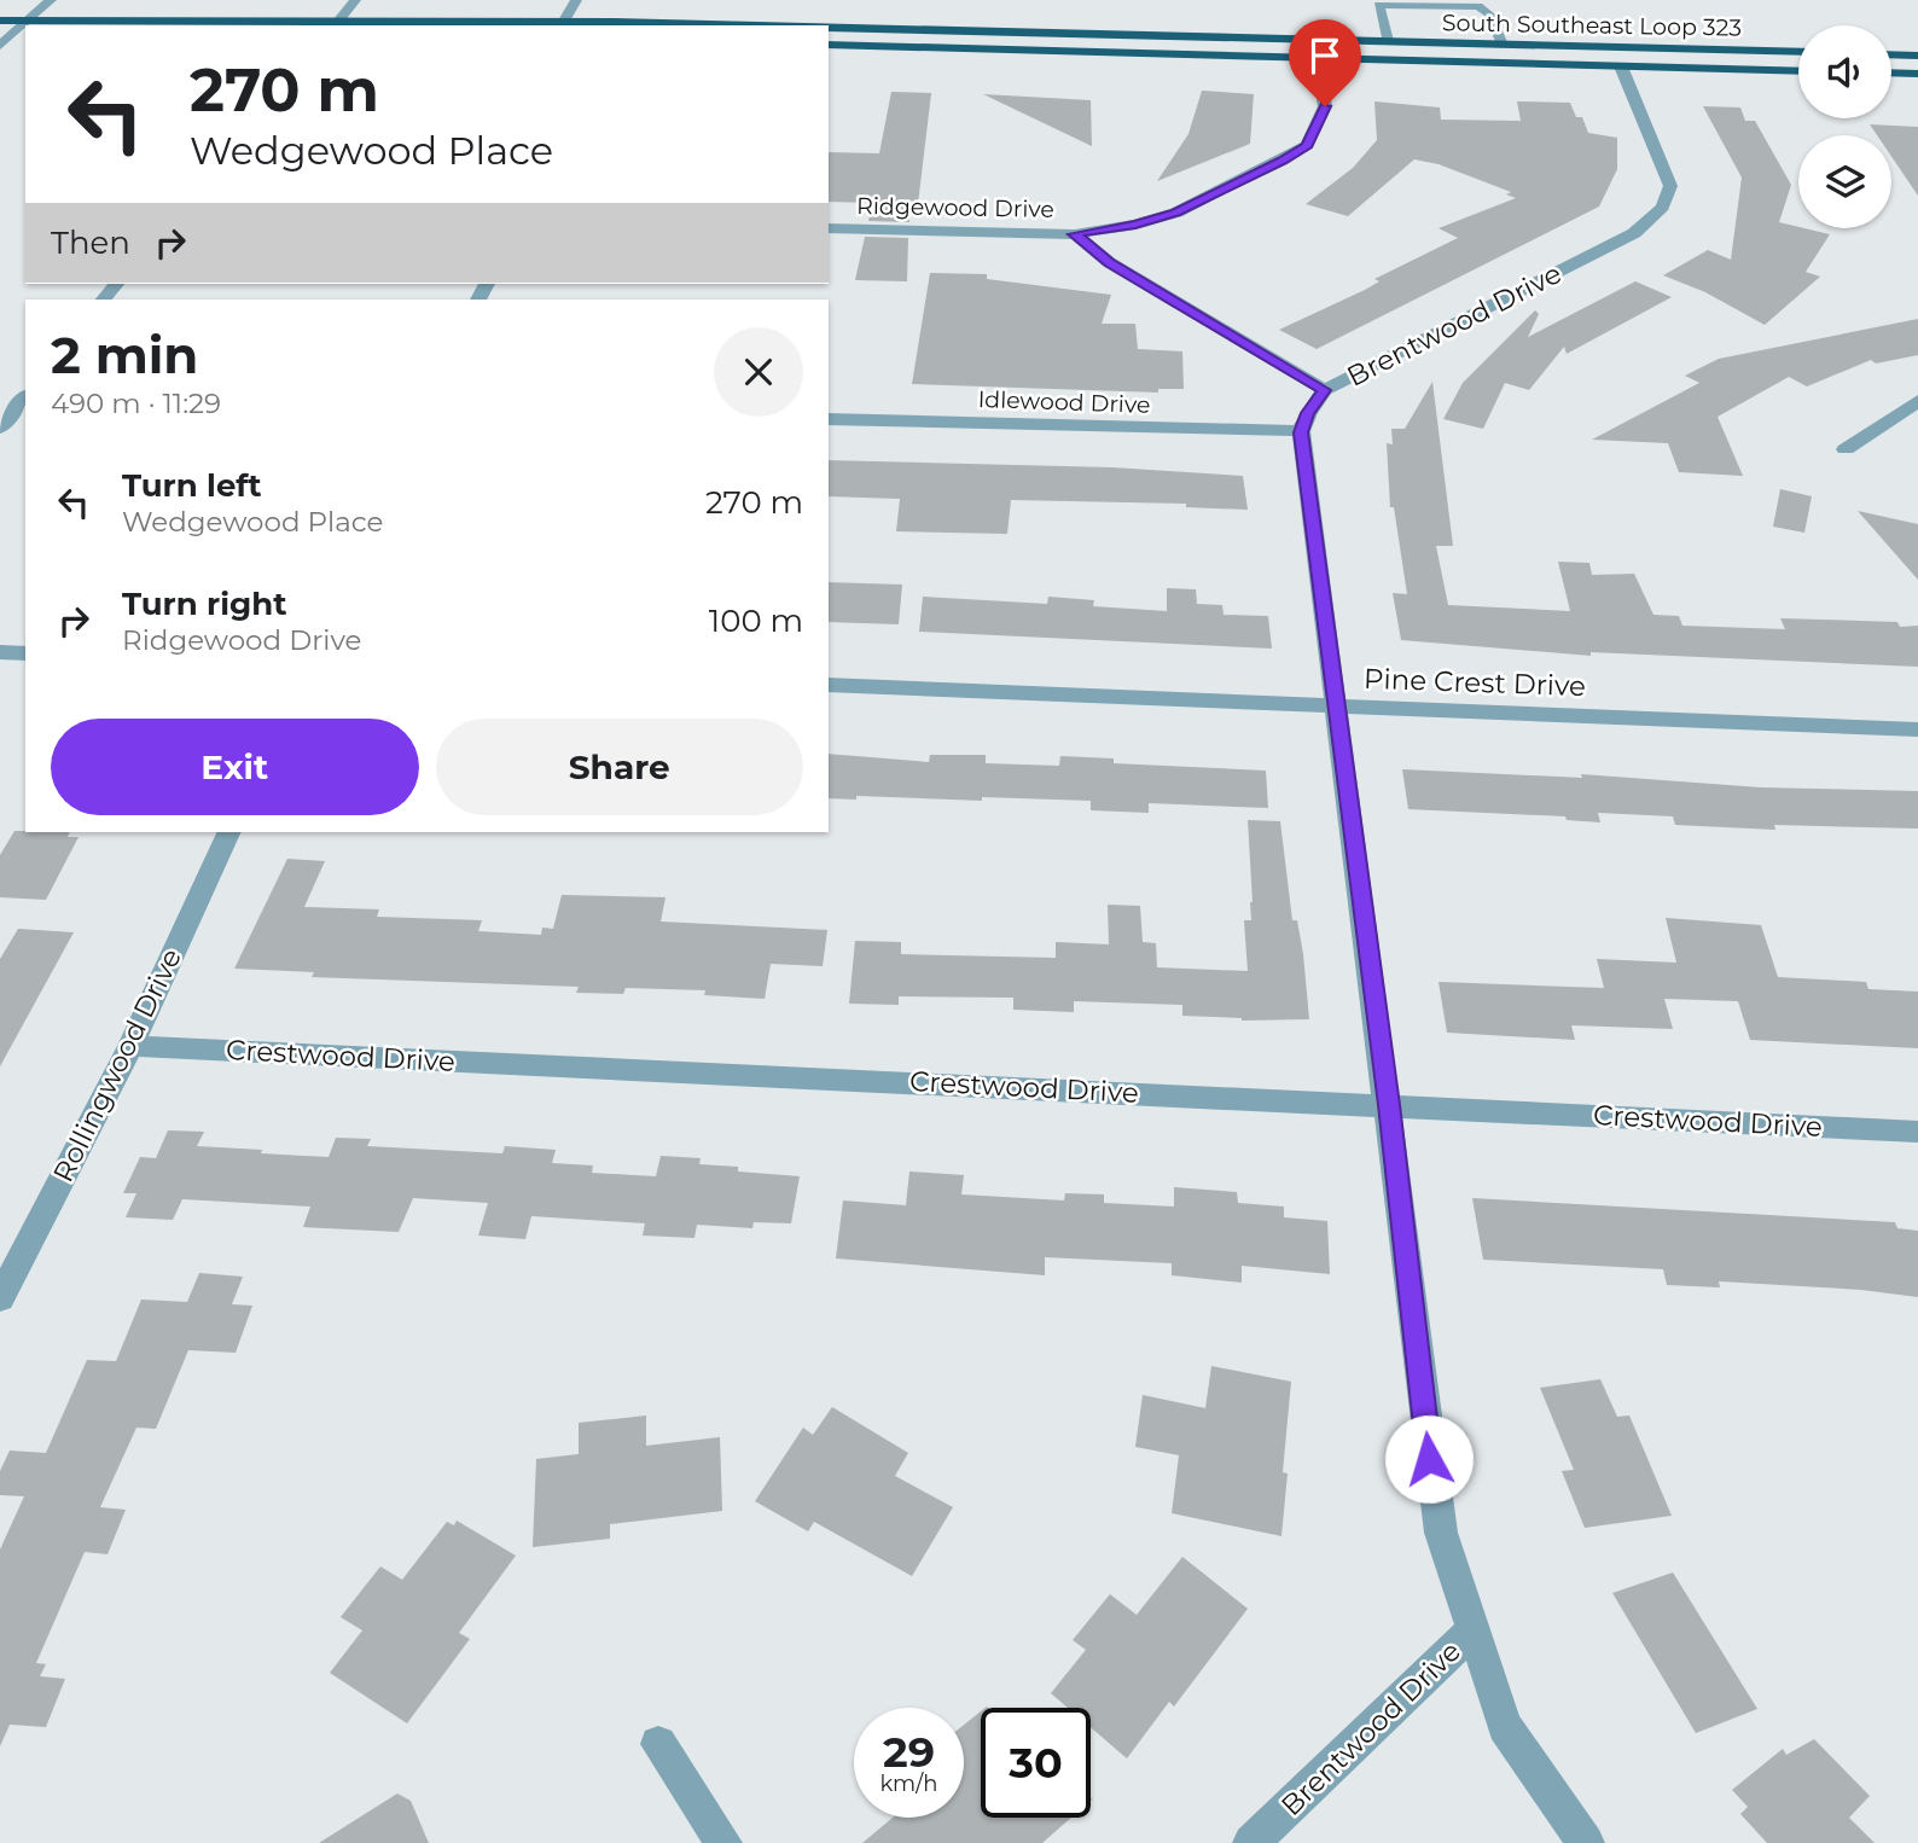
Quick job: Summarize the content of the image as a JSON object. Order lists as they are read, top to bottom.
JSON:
{
  "streets": {
    "highway": ["South Southeast Loop 323"],
    "street": [
      "Ridgewood Drive",
      "Brentwood Drive",
      "Idlewood Drive",
      "Pine Crest Drive",
      "Crestwood Drive",
      "Rollingwood Drive"
    ]
  },
  "crossings": [
    ["South Southeast Loop 323", "Ridgewood Drive"],
    ["South Southeast Loop 323", "Brentwood Drive"],
    ["Brentwood Drive", "Idlewood Drive"],
    ["Brentwood Drive", "Pine Crest Drive"],
    ["Brentwood Drive", "Crestwood Drive"],
    ["Crestwood Drive", "Rollingwood Drive"]
  ],
  "page": {
    "turn": ["270 m", "Wedgewood Place"],
    "then": "Then",
    "heading": ["2 min", "490 m · 11:29"],
    "list": [
      {
        "name": "Turn left",
        "note": "Wedgewood Place",
        "value": "270 m"
      },
      {
        "name": "Turn right",
        "note": "Ridgewood Drive",
        "value": "100 m"
      }
    ],
    "buttons": ["Exit", "Share"],
    "speed": "29 km/h",
    "limit": "30"
  }
}
